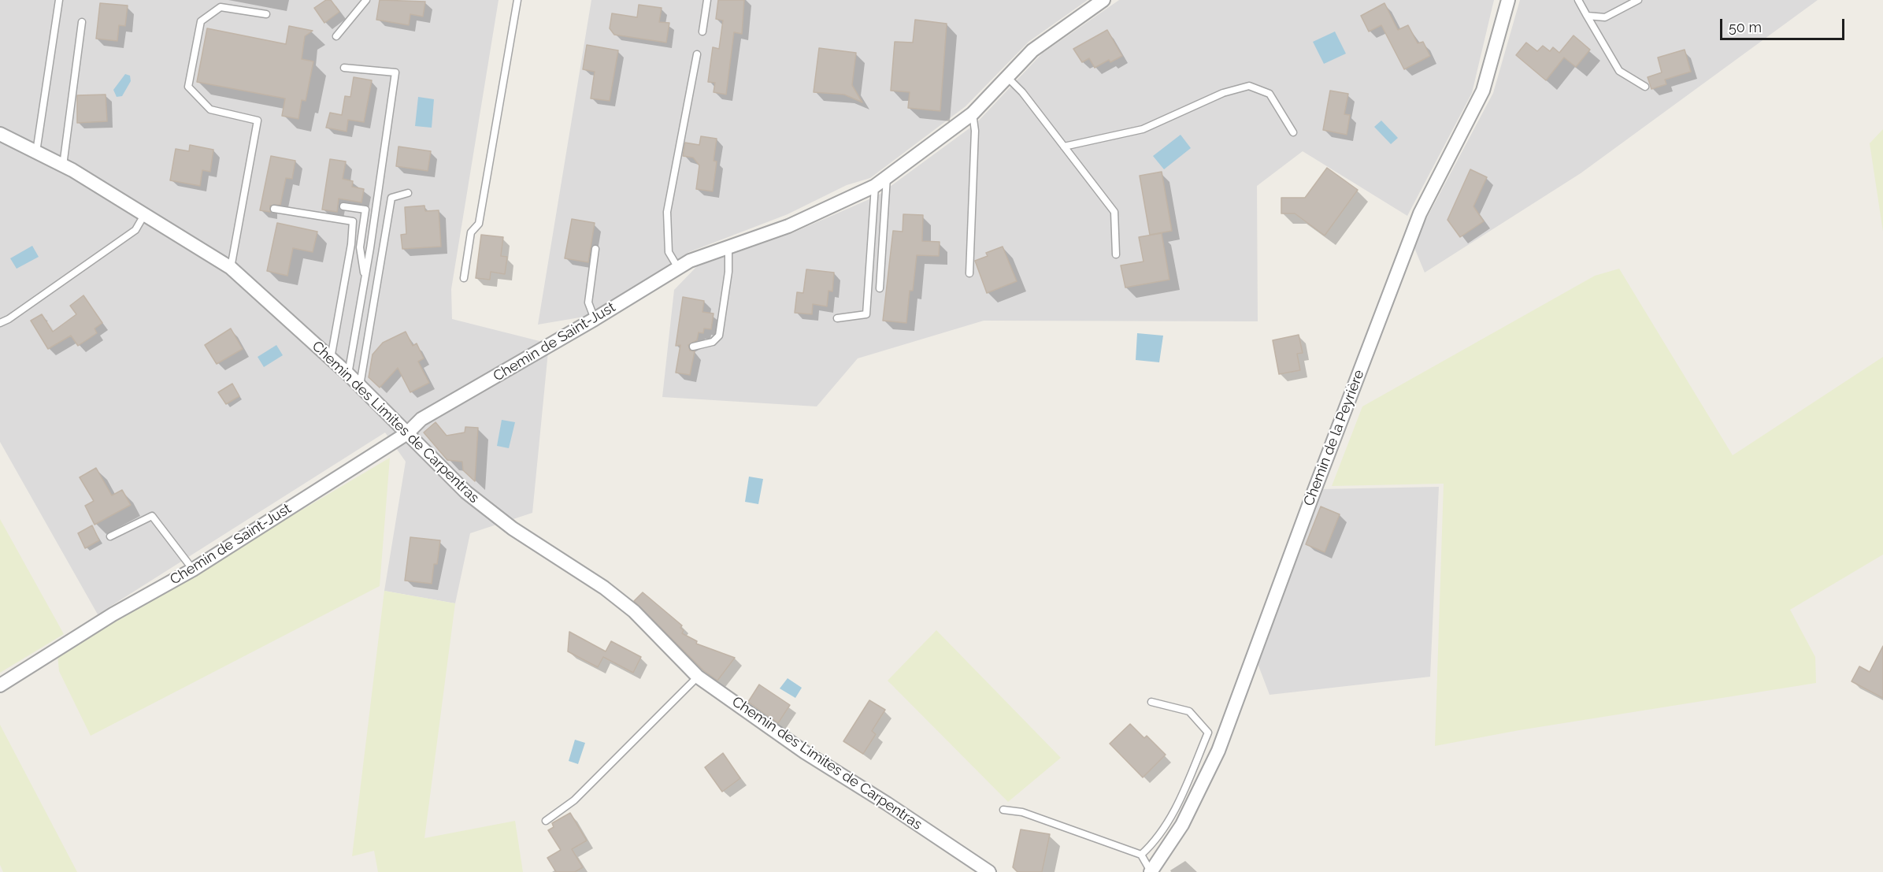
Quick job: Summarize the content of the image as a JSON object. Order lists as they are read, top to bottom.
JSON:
{
  "streets": {
    "street": ["Chemin de Saint-Just", "Chemin des Limites de Carpentras", "Chemin de la Peyrière"]
  },
  "crossings": [
    ["Chemin de Saint-Just", "Chemin des Limites de Carpentras"]
  ],
  "scale_bar": "50 m"
}
